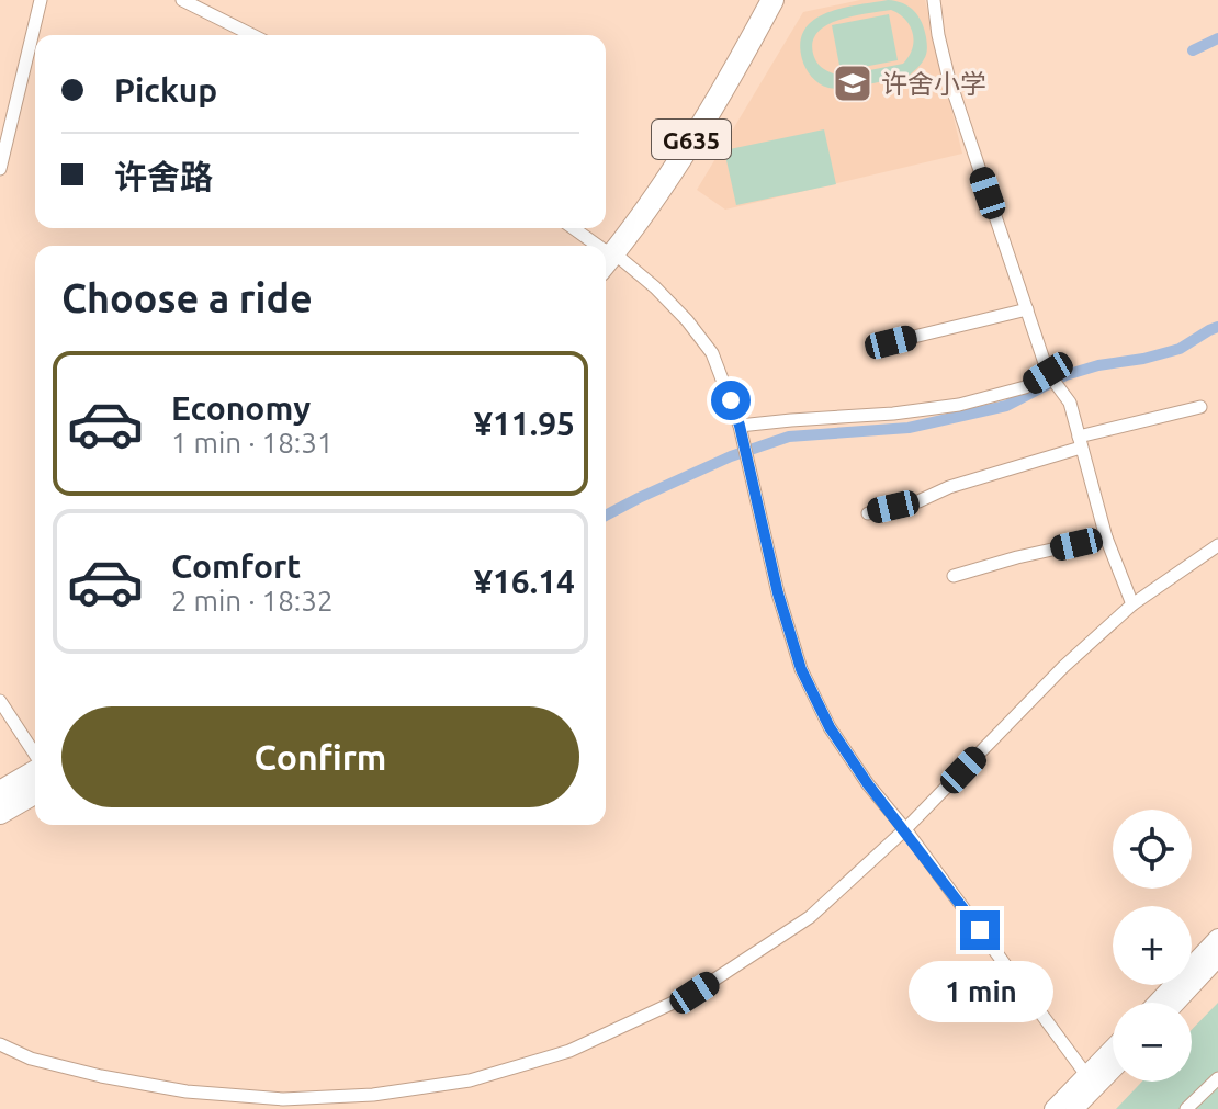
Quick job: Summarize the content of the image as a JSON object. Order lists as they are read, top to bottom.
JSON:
{
  "streets": {
    "highway": ["G635"]
  },
  "places": {
    "school or university": ["许舍小学"]
  },
  "page": {
    "banner": ["Pickup", "许舍路"],
    "heading": "Choose a ride",
    "list": [
      {
        "name": "Economy",
        "note": "1 min · 18:31",
        "value": "¥11.95"
      },
      {
        "name": "Comfort",
        "note": "2 min · 18:32",
        "value": "¥16.14"
      }
    ],
    "buttons": "Confirm",
    "map_buttons": ["+", "−"],
    "bubble": "1 min"
  }
}
